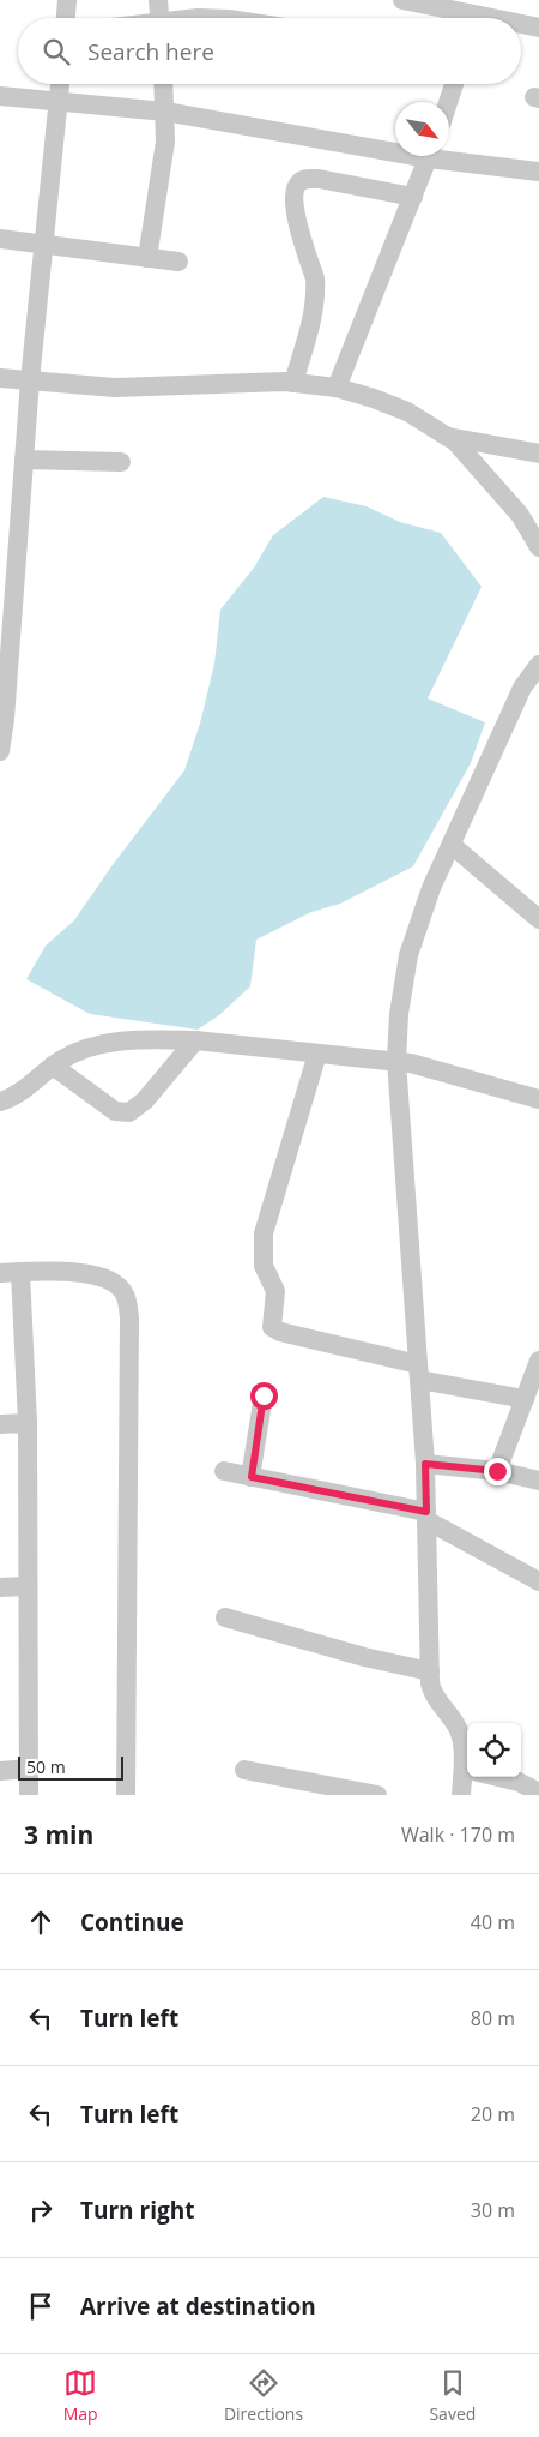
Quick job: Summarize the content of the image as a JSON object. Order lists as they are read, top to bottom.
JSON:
{
  "scale_bar": "50 m",
  "north": "bottom right",
  "page": {
    "search": "Search here",
    "scale": "50 m",
    "heading": ["3 min", "Walk · 170 m"],
    "list": [
      ["Continue", "40 m"],
      ["Turn left", "80 m"],
      ["Turn left", "20 m"],
      ["Turn right", "30 m"],
      "Arrive at destination"
    ],
    "nav": ["Map", "Directions", "Saved"]
  }
}
